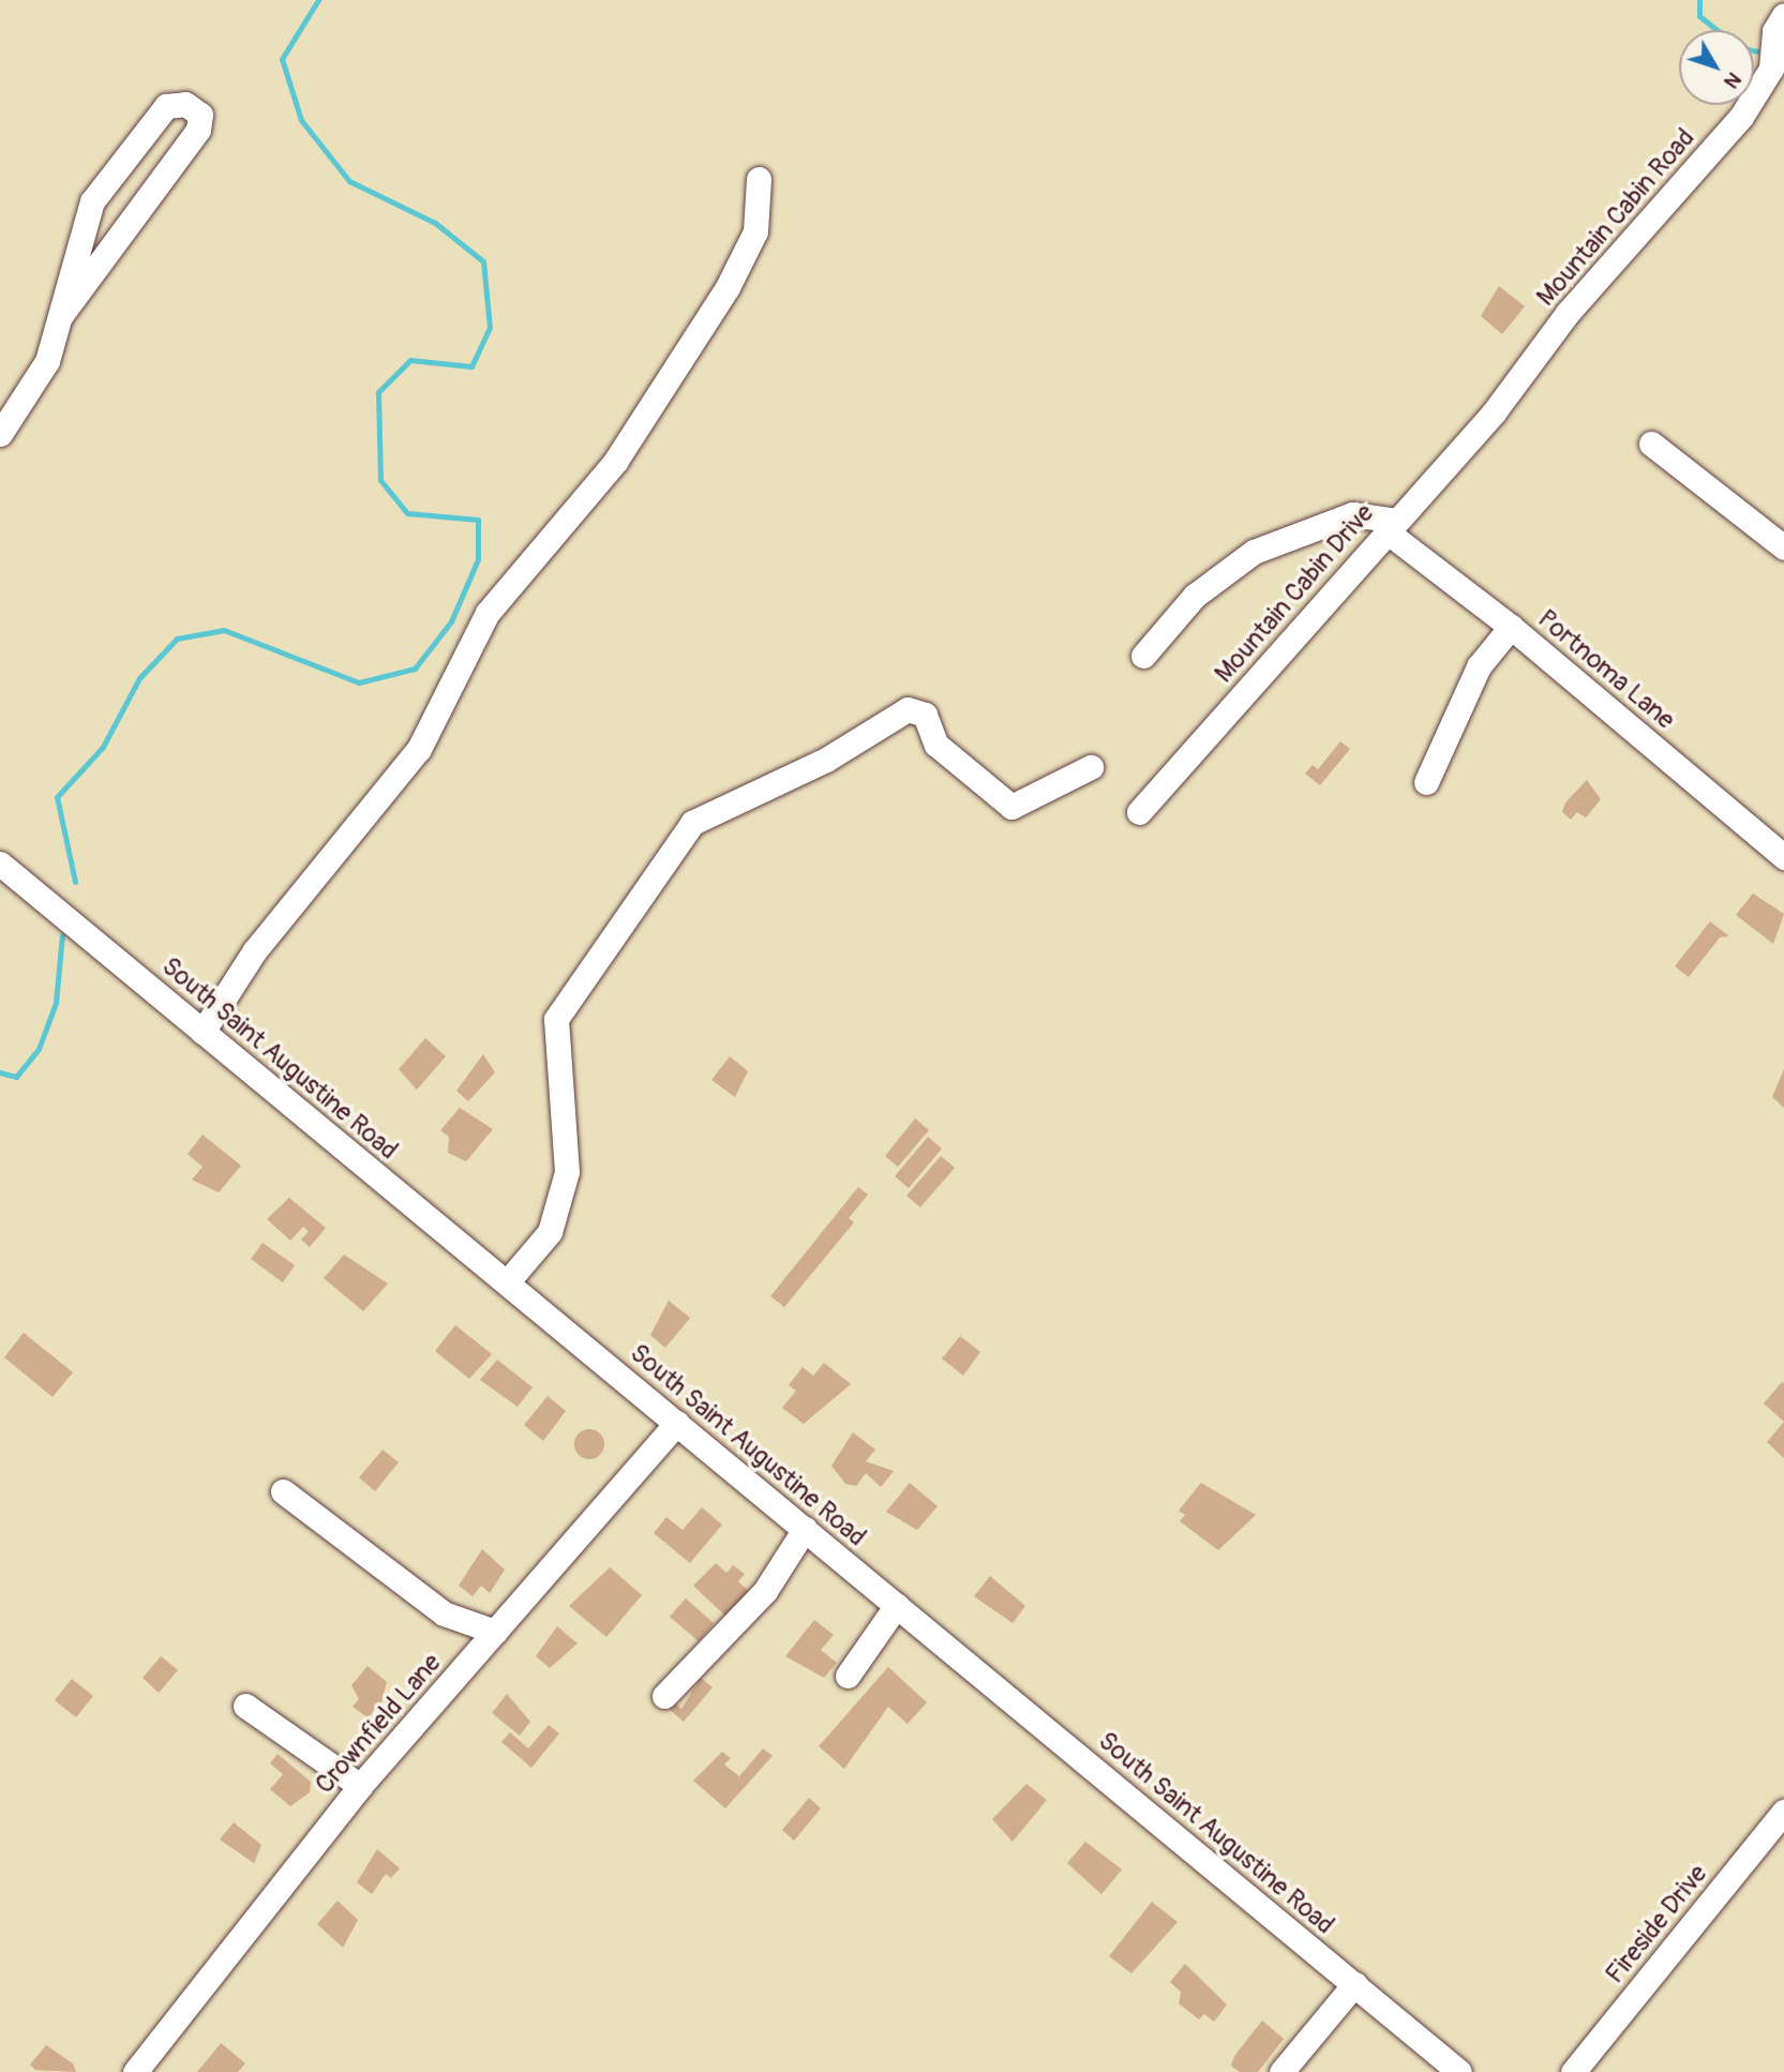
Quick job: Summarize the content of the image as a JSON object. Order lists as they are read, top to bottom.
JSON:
{
  "streets": {
    "street": [
      "Mountain Cabin Road",
      "Mountain Cabin Drive",
      "Portnoma Lane",
      "South Saint Augustine Road",
      "Crownfield Lane",
      "Fireside Drive"
    ]
  },
  "crossings": [
    ["Mountain Cabin Road", "Mountain Cabin Drive"],
    ["Mountain Cabin Drive", "Portnoma Lane"],
    ["South Saint Augustine Road", "Crownfield Lane"]
  ],
  "north": "bottom right"
}
